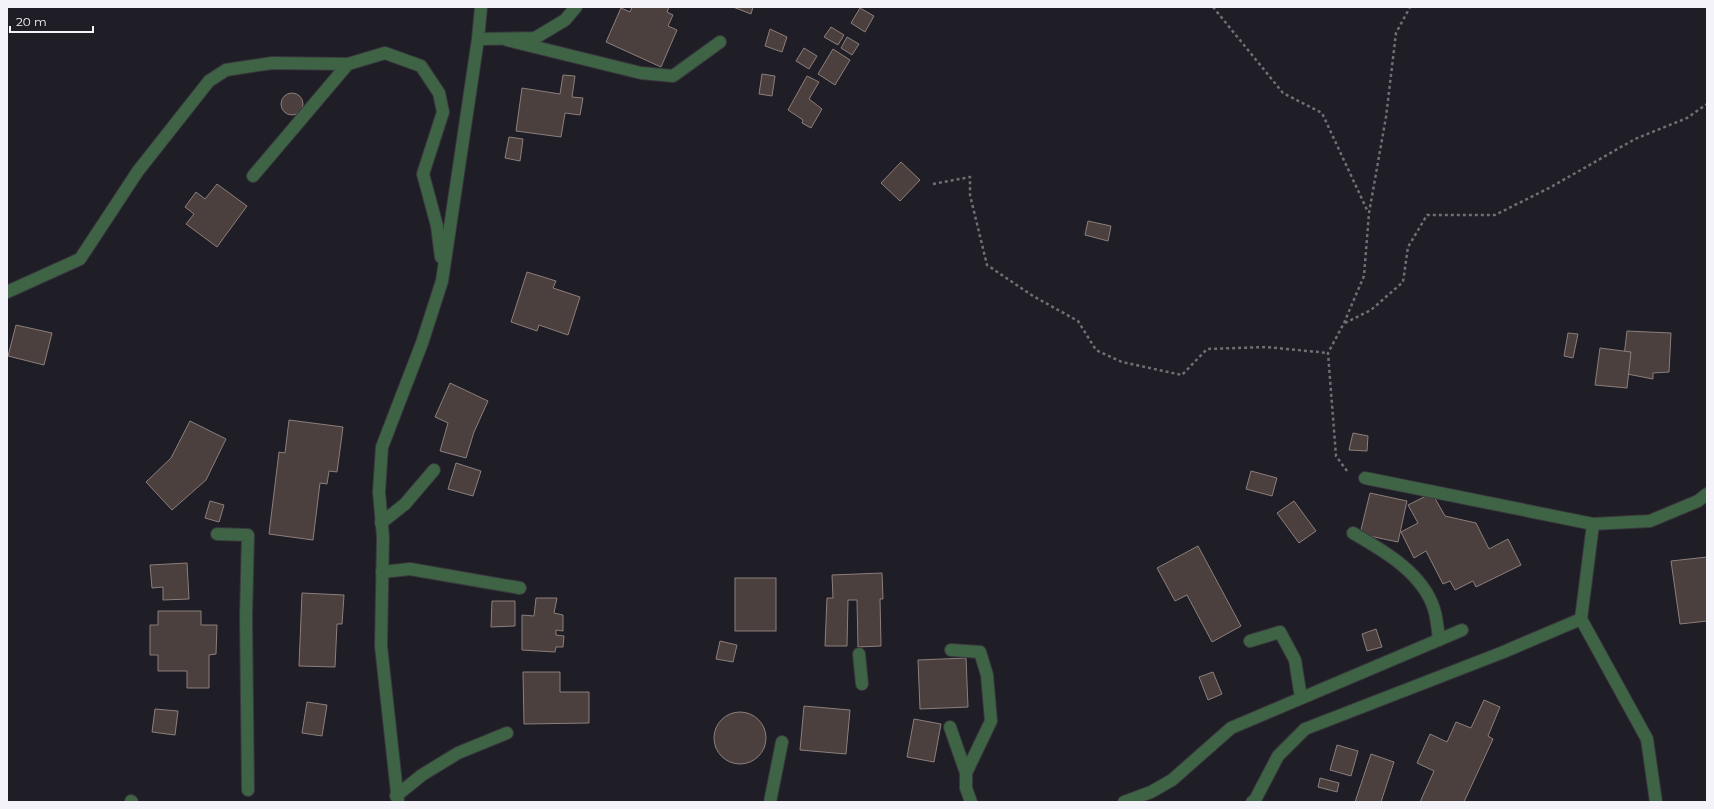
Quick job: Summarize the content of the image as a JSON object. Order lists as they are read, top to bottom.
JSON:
{
  "scale_bar": "20 m"
}
